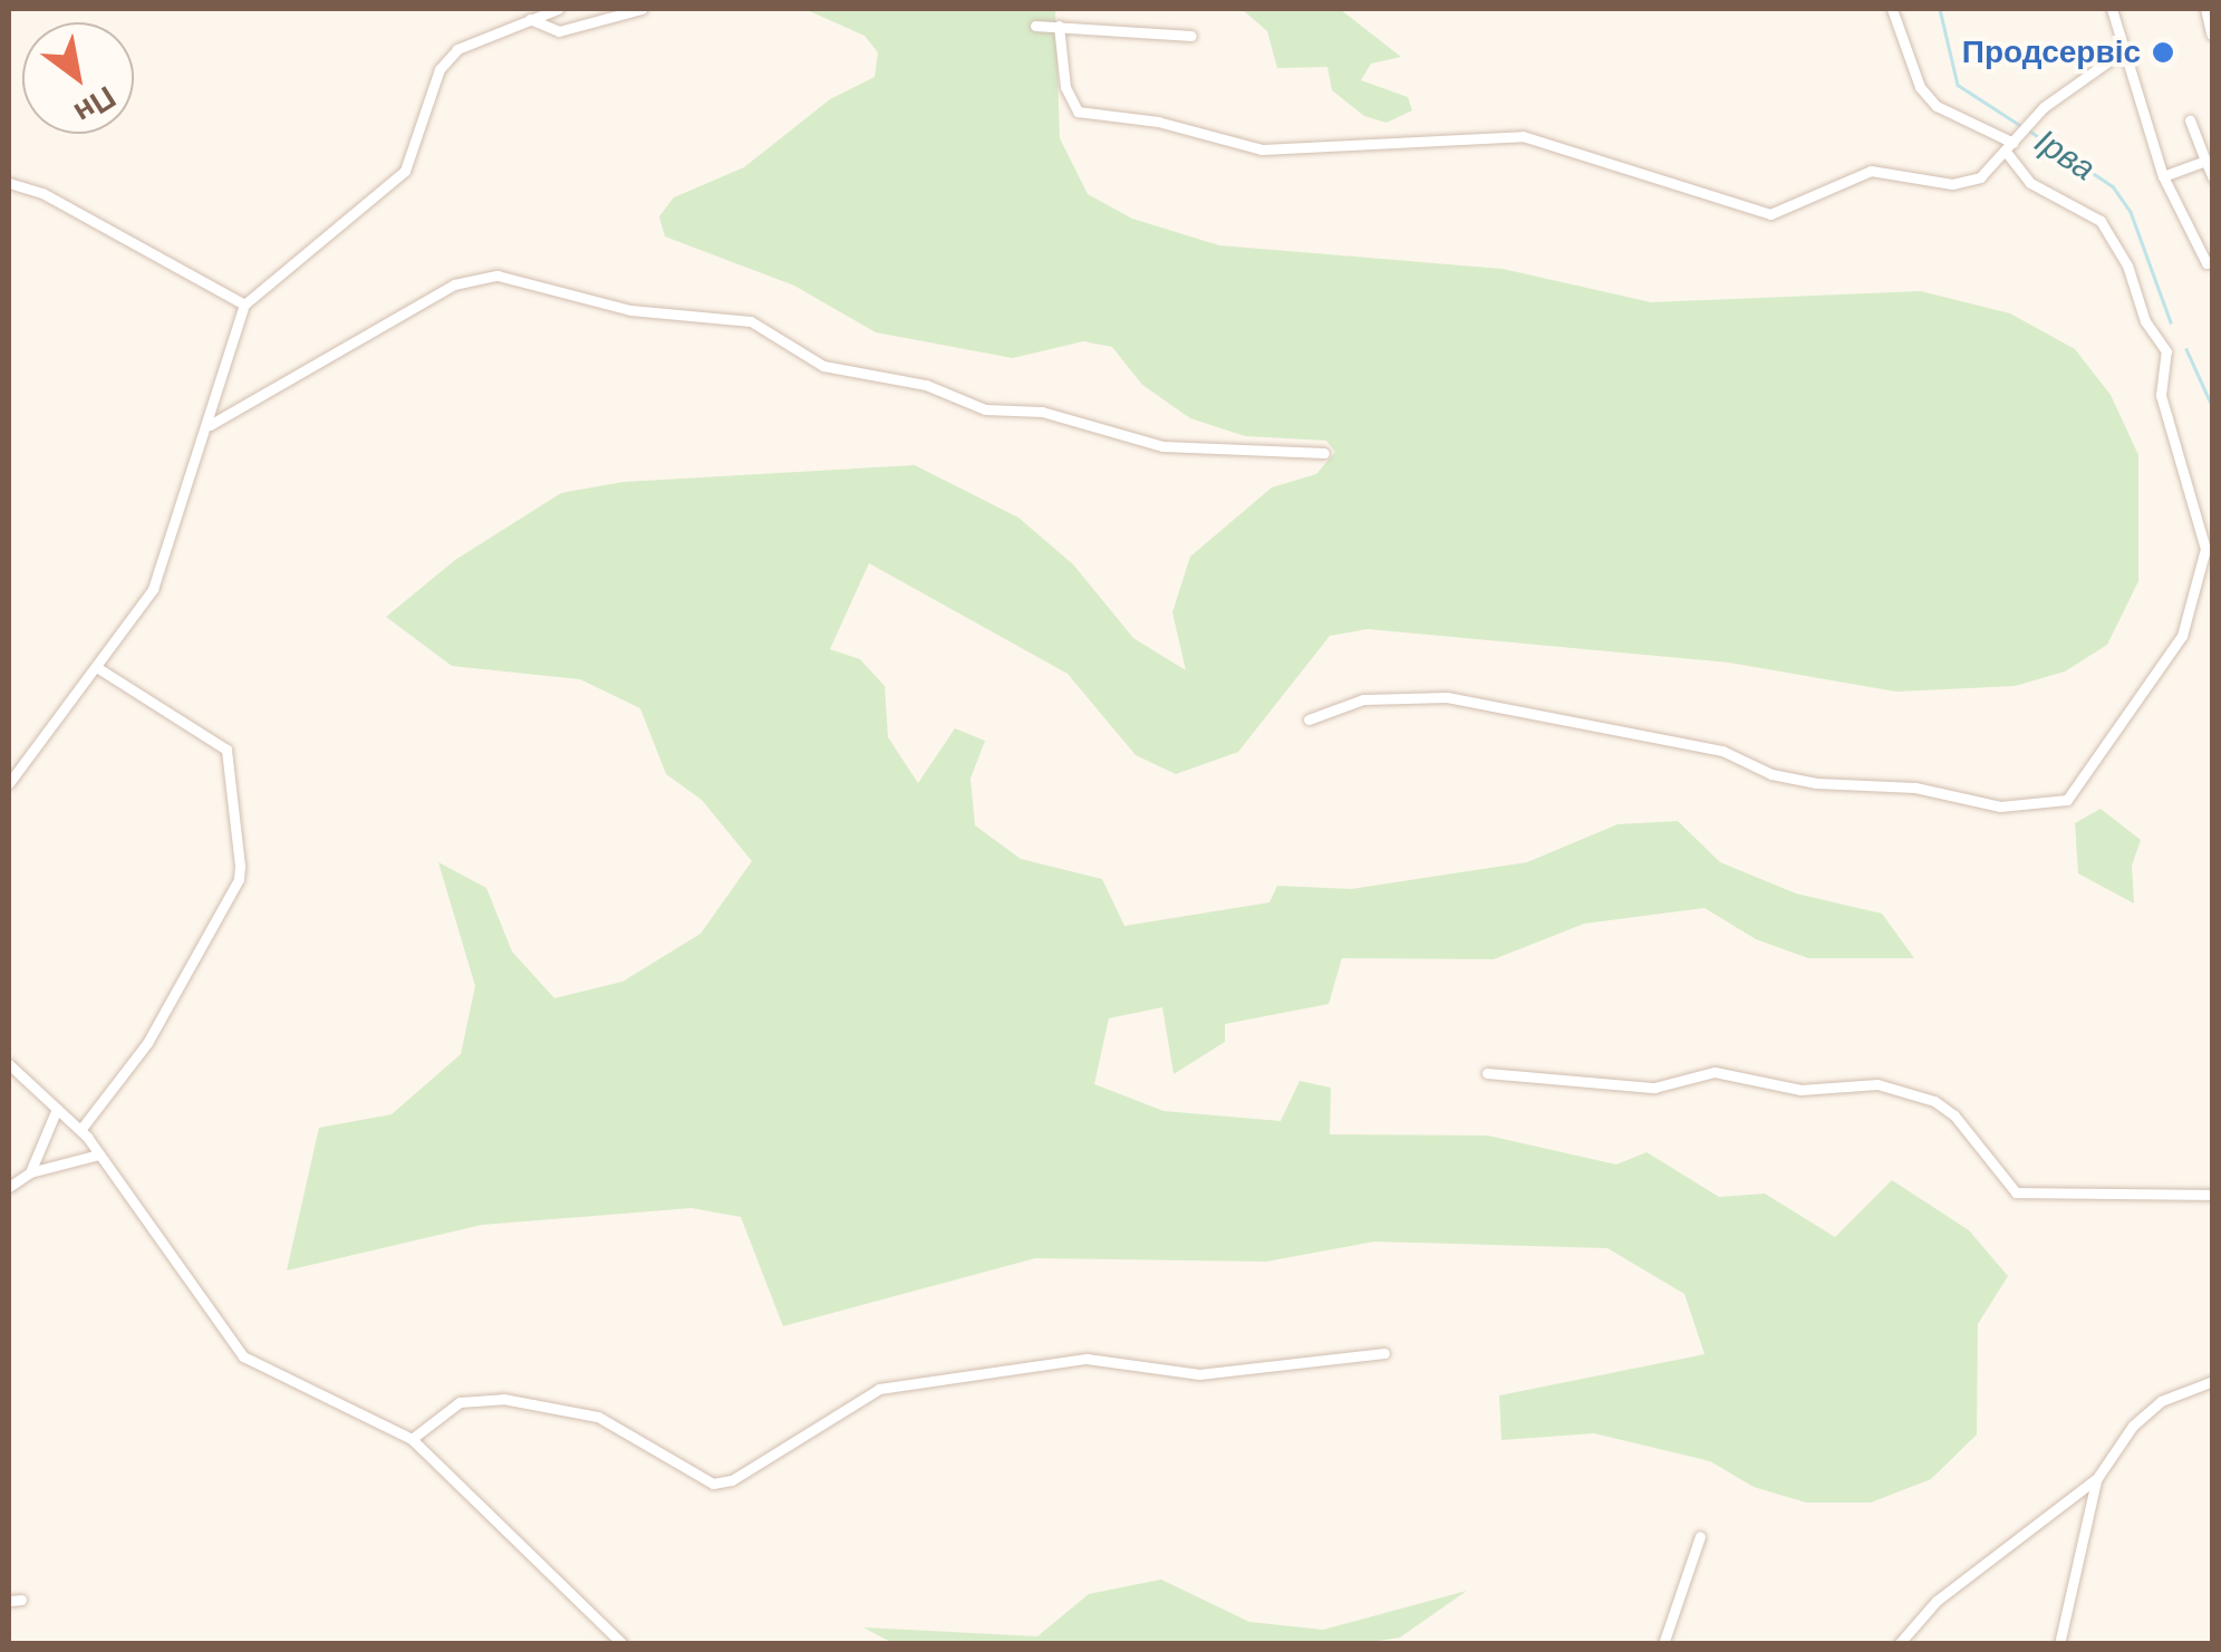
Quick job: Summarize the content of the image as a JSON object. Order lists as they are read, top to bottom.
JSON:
{
  "water": ["Ірва"],
  "places": ["Продсервіс"],
  "north": "bottom right"
}
